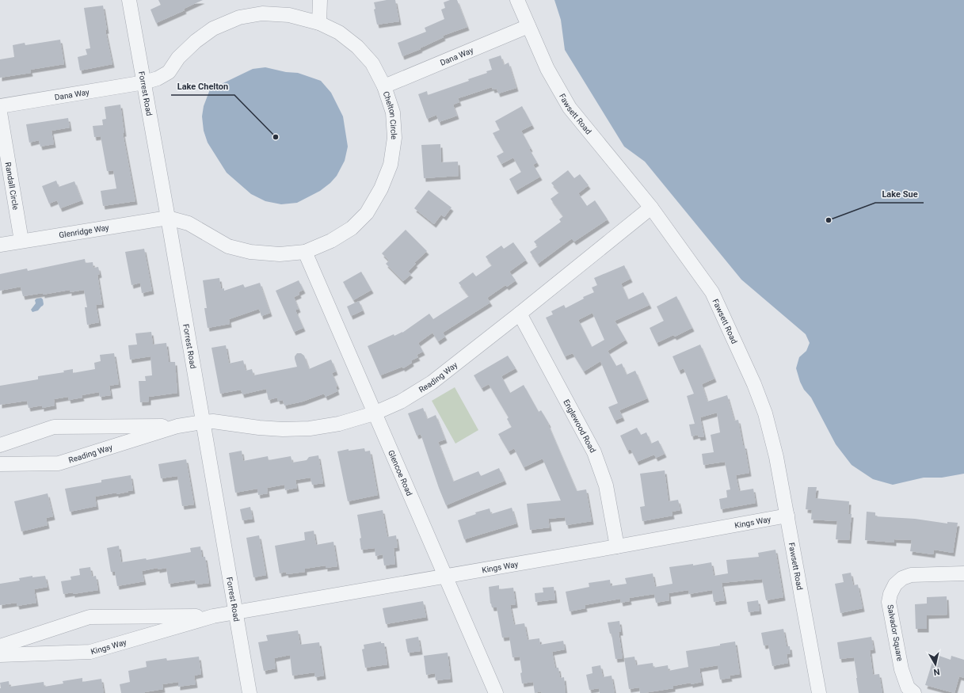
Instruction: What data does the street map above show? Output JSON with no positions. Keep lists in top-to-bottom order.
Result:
{
  "streets": {
    "street": [
      "Dana Way",
      "Forrest Road",
      "Fawsett Road",
      "Chelton Circle",
      "Randall Circle",
      "Glenridge Way",
      "Reading Way",
      "Englewood Road",
      "Glencoe Road",
      "Kings Way",
      "Salvador Square"
    ]
  },
  "crossings": [
    ["Dana Way", "Forrest Road"],
    ["Dana Way", "Fawsett Road"],
    ["Dana Way", "Chelton Circle"],
    ["Forrest Road", "Chelton Circle"],
    ["Forrest Road", "Glenridge Way"],
    ["Forrest Road", "Reading Way"],
    ["Forrest Road", "Kings Way"],
    ["Fawsett Road", "Reading Way"],
    ["Fawsett Road", "Kings Way"],
    ["Chelton Circle", "Glenridge Way"],
    ["Chelton Circle", "Glencoe Road"],
    ["Randall Circle", "Glenridge Way"],
    ["Reading Way", "Englewood Road"],
    ["Reading Way", "Glencoe Road"],
    ["Englewood Road", "Kings Way"],
    ["Glencoe Road", "Kings Way"]
  ],
  "places": ["Lake Chelton", "Lake Sue"],
  "north": "bottom"
}
